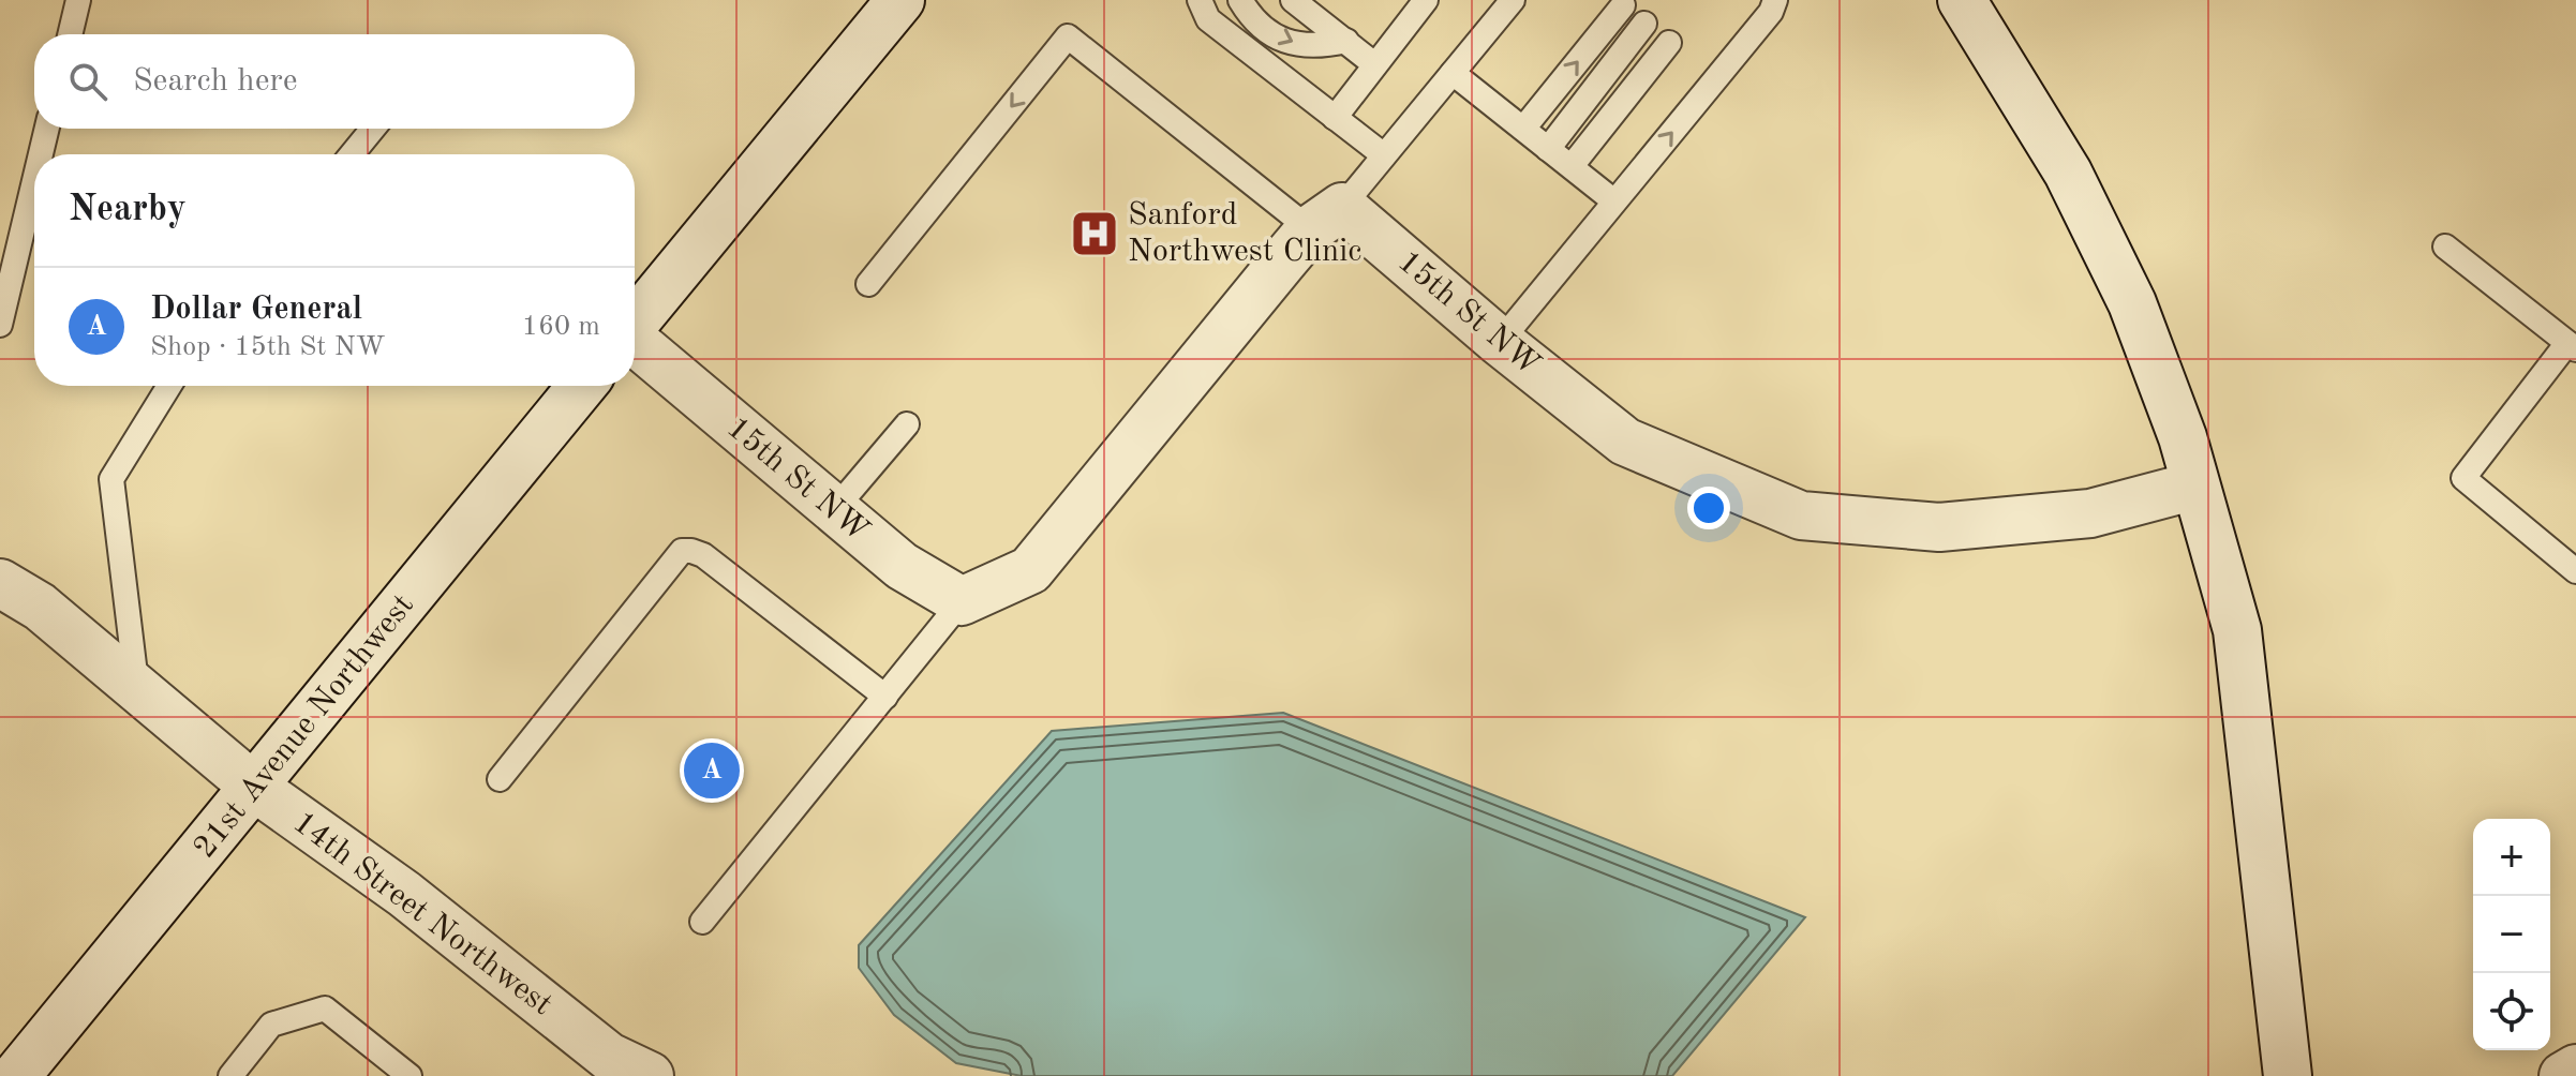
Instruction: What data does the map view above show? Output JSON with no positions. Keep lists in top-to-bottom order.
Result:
{
  "streets": {
    "street": ["15th St NW", "21st Avenue Northwest", "14th Street Northwest"]
  },
  "crossings": [
    ["21st Avenue Northwest", "14th Street Northwest"]
  ],
  "places": {
    "hospital": ["Sanford Northwest Clinic"]
  },
  "page": {
    "search": "Search here",
    "heading": "Nearby",
    "list": [
      {
        "mark": "A",
        "name": "Dollar General",
        "note": "Shop · 15th St NW",
        "value": "160 m"
      }
    ],
    "pins": "A",
    "map_buttons": ["+", "−"]
  }
}
